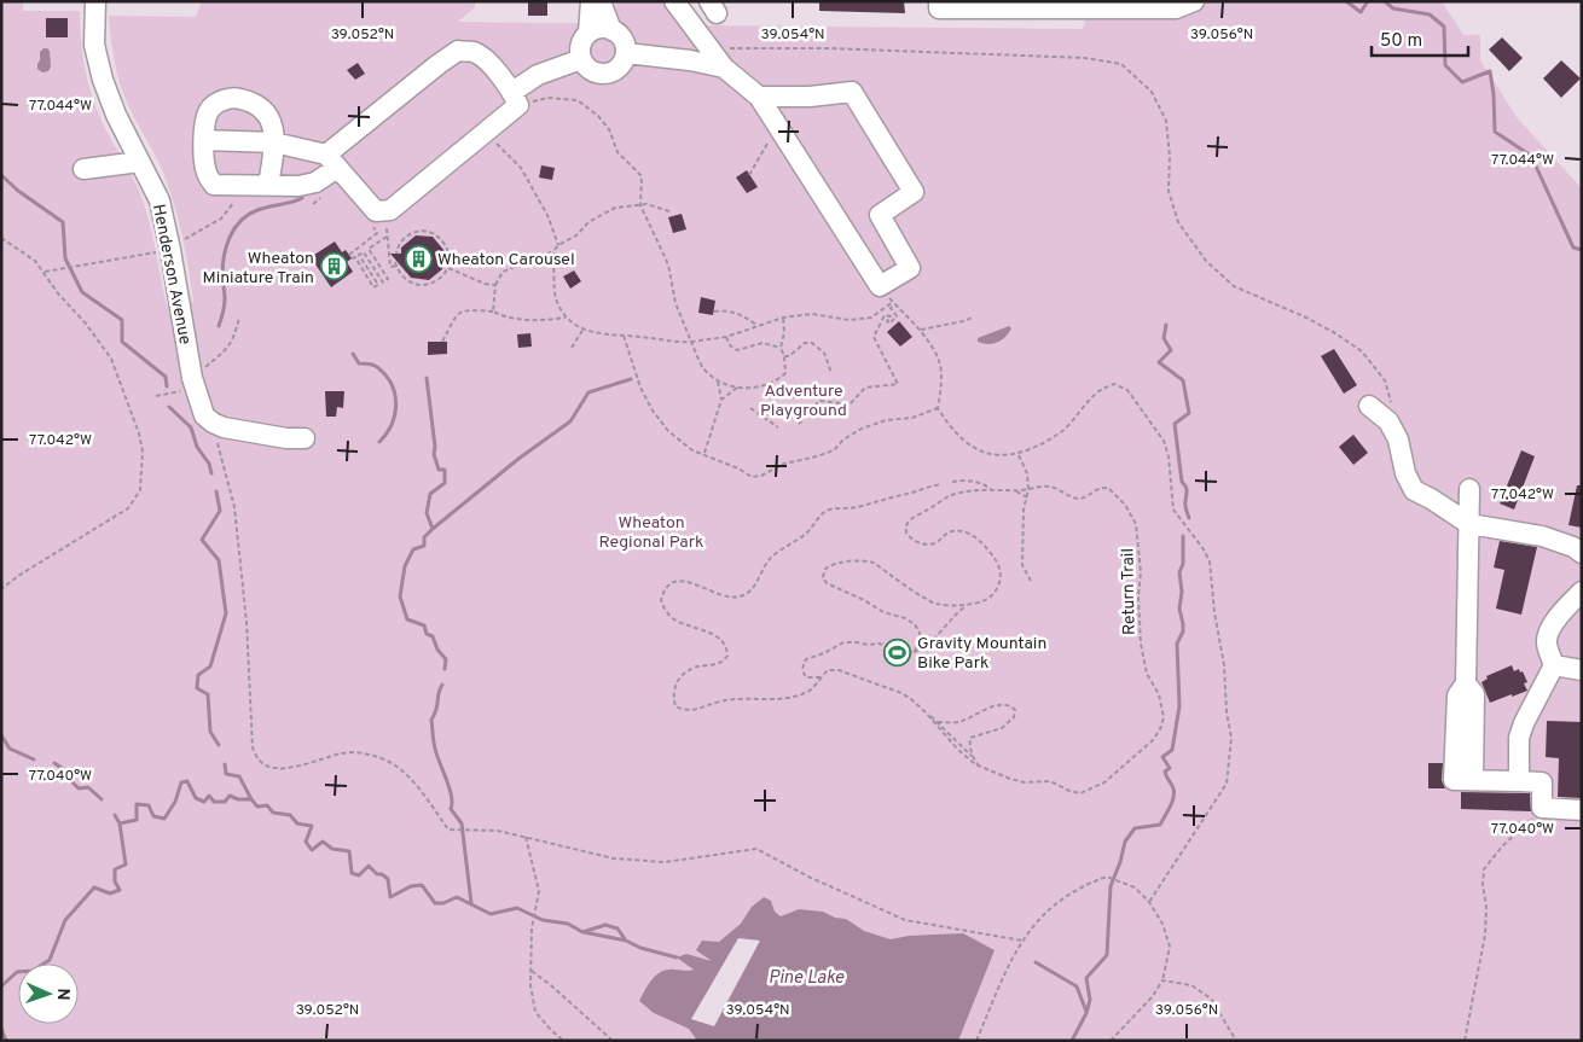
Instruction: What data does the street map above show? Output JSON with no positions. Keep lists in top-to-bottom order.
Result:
{
  "streets": {
    "street": ["Henderson Avenue"],
    "path": ["Return Trail"]
  },
  "water": ["Pine Lake"],
  "parks": ["Adventure Playground", "Wheaton Regional Park"],
  "places": {
    "building": ["Wheaton Carousel", "Wheaton Miniature Train"],
    "sports": ["Gravity Mountain Bike Park"]
  },
  "scale_bar": "50 m",
  "north": "right",
  "coordinates": [
    "39.052°N",
    "39.054°N",
    "39.056°N",
    "77.044°W",
    "77.042°W",
    "77.040°W"
  ]
}
